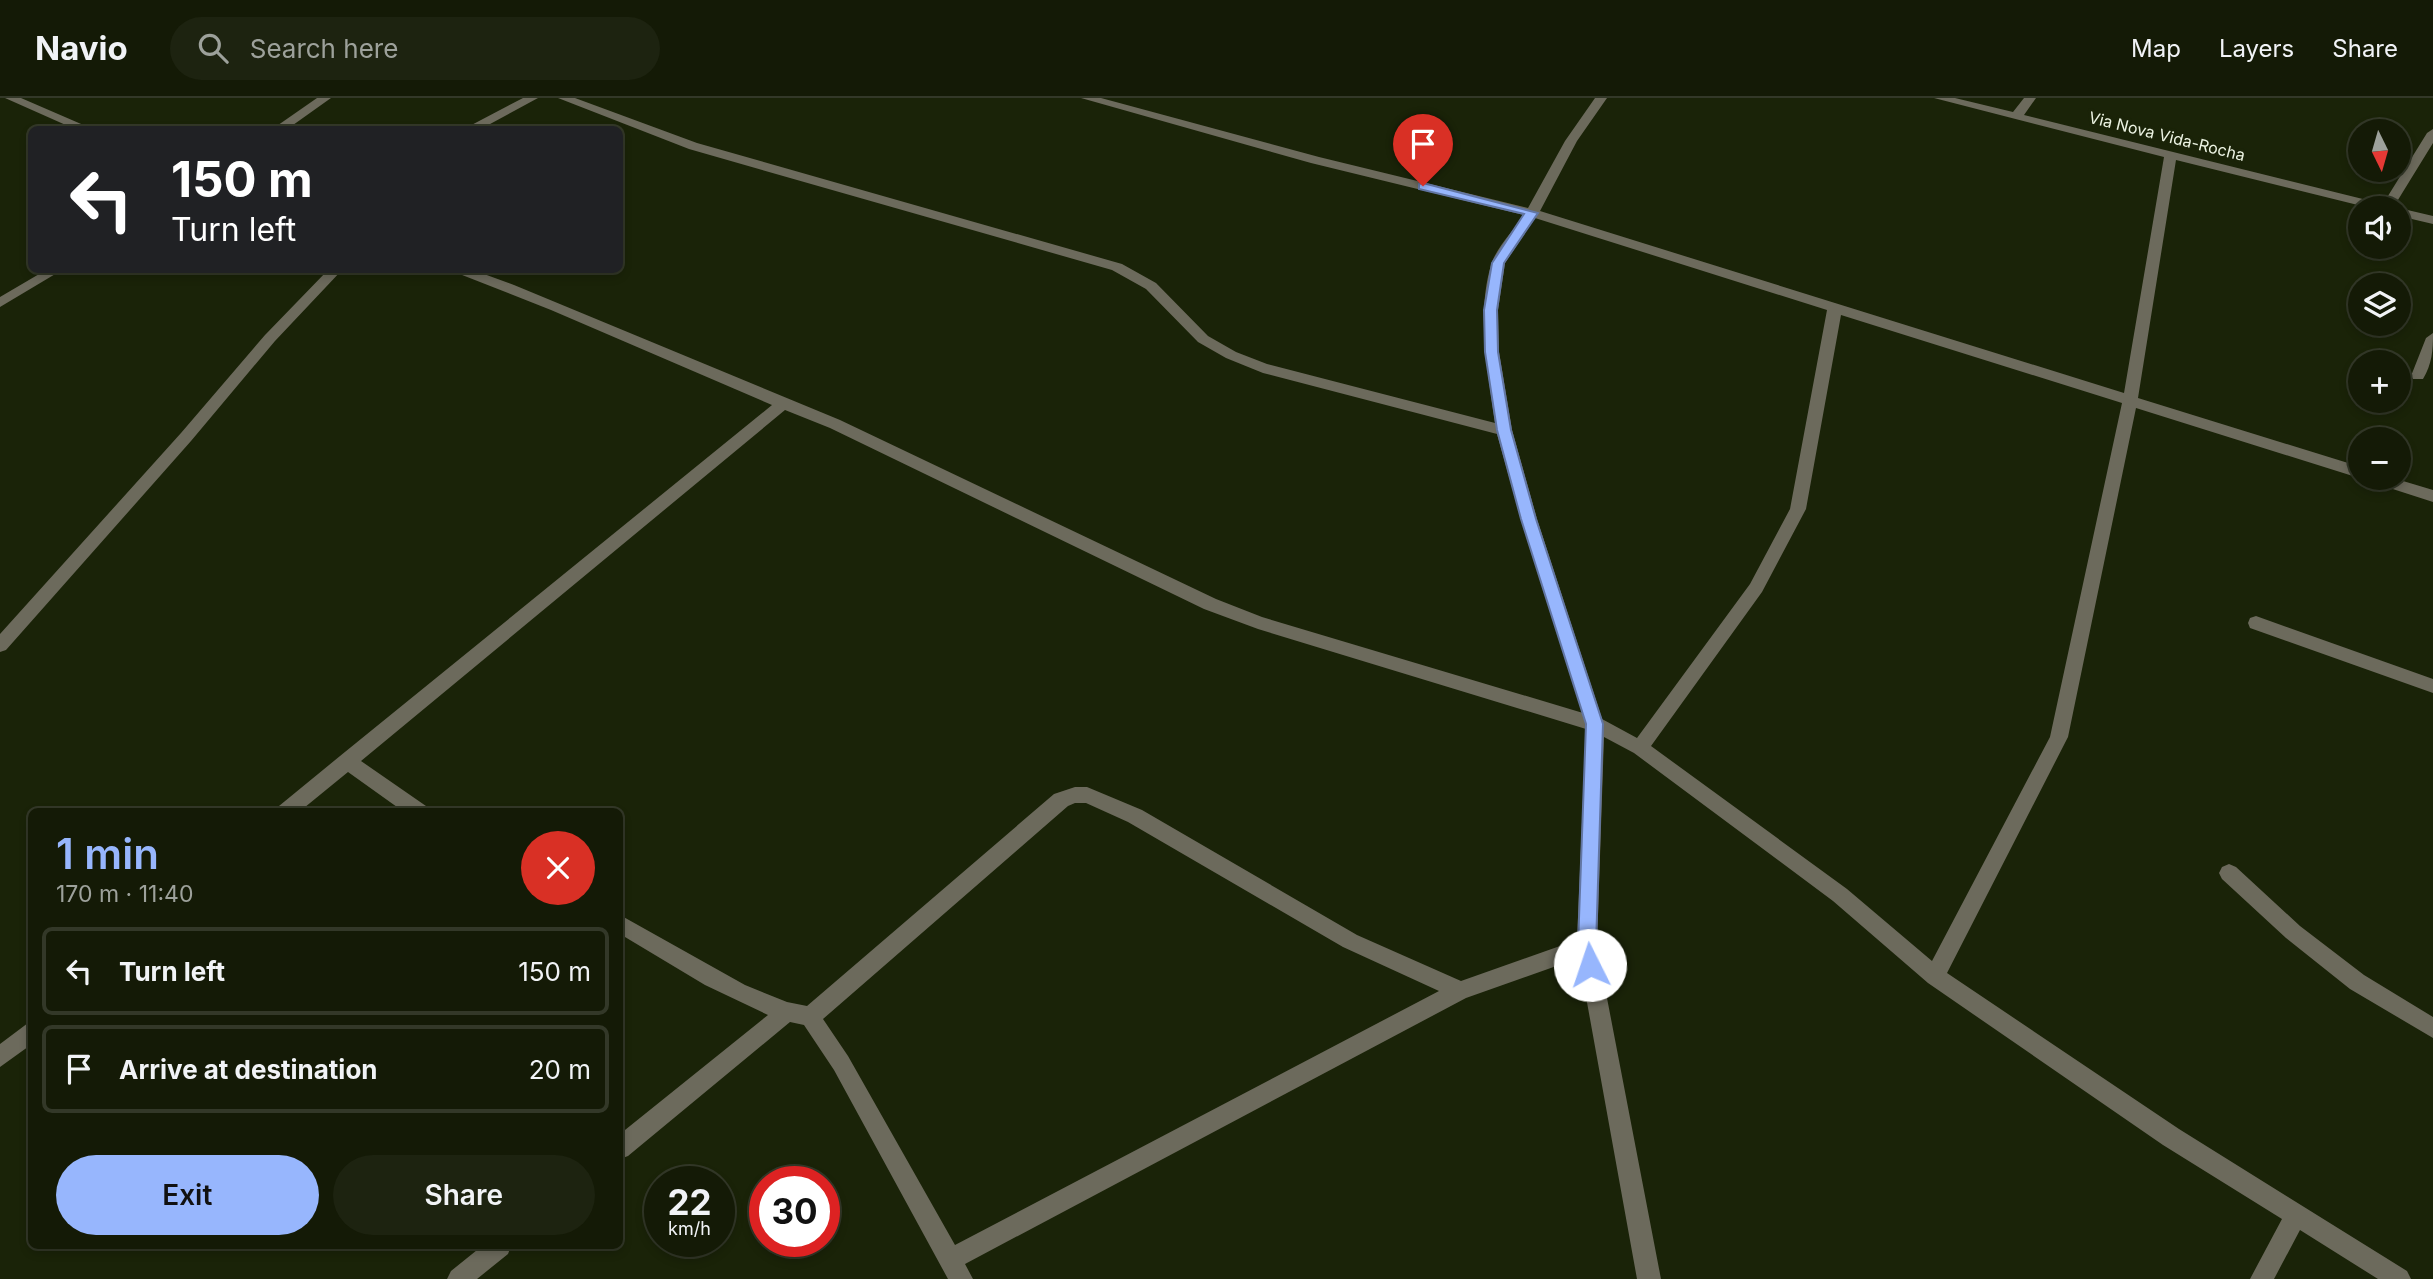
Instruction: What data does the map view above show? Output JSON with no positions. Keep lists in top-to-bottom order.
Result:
{
  "streets": {
    "street": ["Via Nova Vida-Rocha"]
  },
  "north": "bottom",
  "page": {
    "header": "Navio",
    "search": "Search here",
    "nav": ["Map", "Layers", "Share"],
    "map_buttons": ["+", "−"],
    "turn": ["150 m", "Turn left"],
    "heading": ["1 min", "170 m · 11:40"],
    "list": [
      {
        "name": "Turn left",
        "value": "150 m"
      },
      {
        "name": "Arrive at destination",
        "value": "20 m"
      }
    ],
    "buttons": ["Exit", "Share"],
    "speed": "22 km/h",
    "limit": "30"
  }
}
